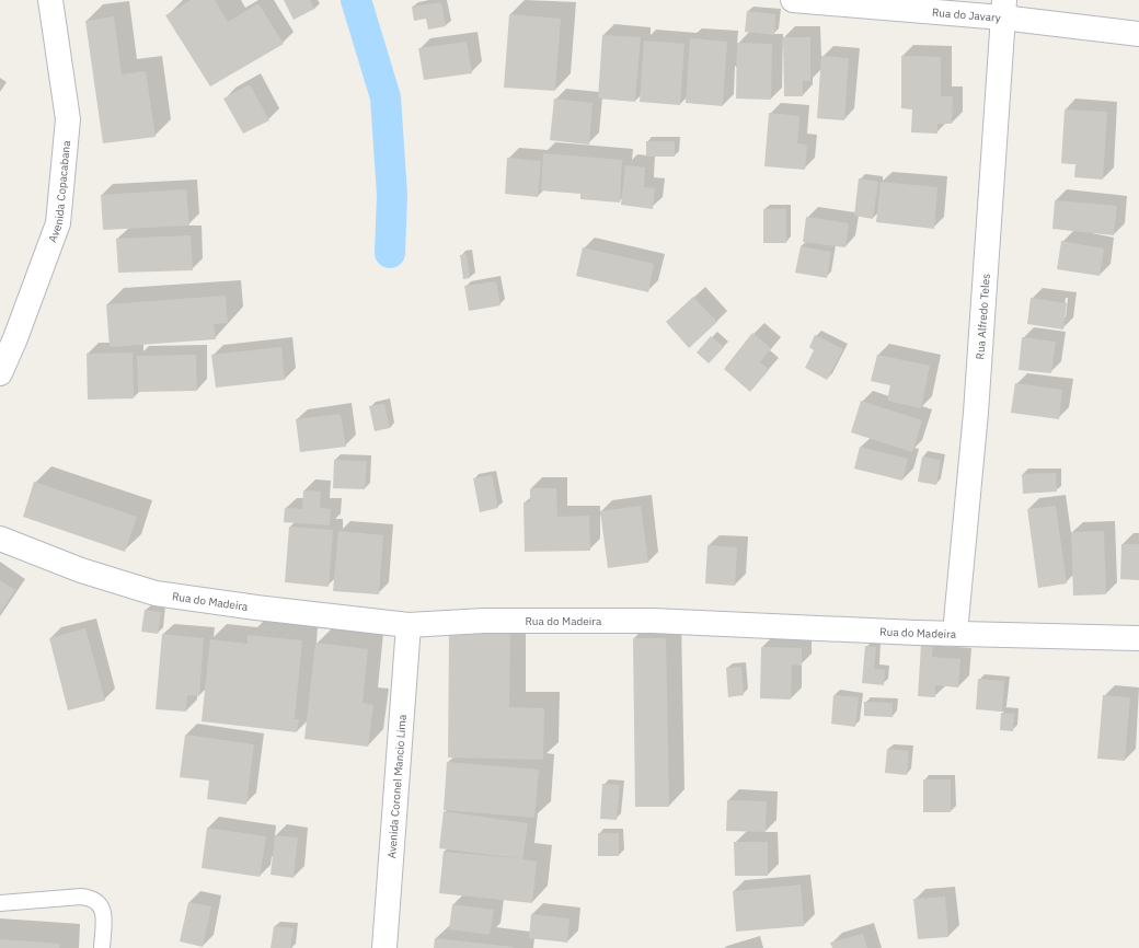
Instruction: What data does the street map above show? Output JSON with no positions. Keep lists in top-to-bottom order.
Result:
{
  "streets": {
    "street": [
      "Rua do Javary",
      "Avenida Copacabana",
      "Rua Alfredo Teles",
      "Rua do Madeira",
      "Avenida Coronel Mancio Lima"
    ]
  },
  "crossings": [
    ["Rua do Javary", "Rua Alfredo Teles"],
    ["Rua Alfredo Teles", "Rua do Madeira"],
    ["Rua do Madeira", "Avenida Coronel Mancio Lima"]
  ]
}
